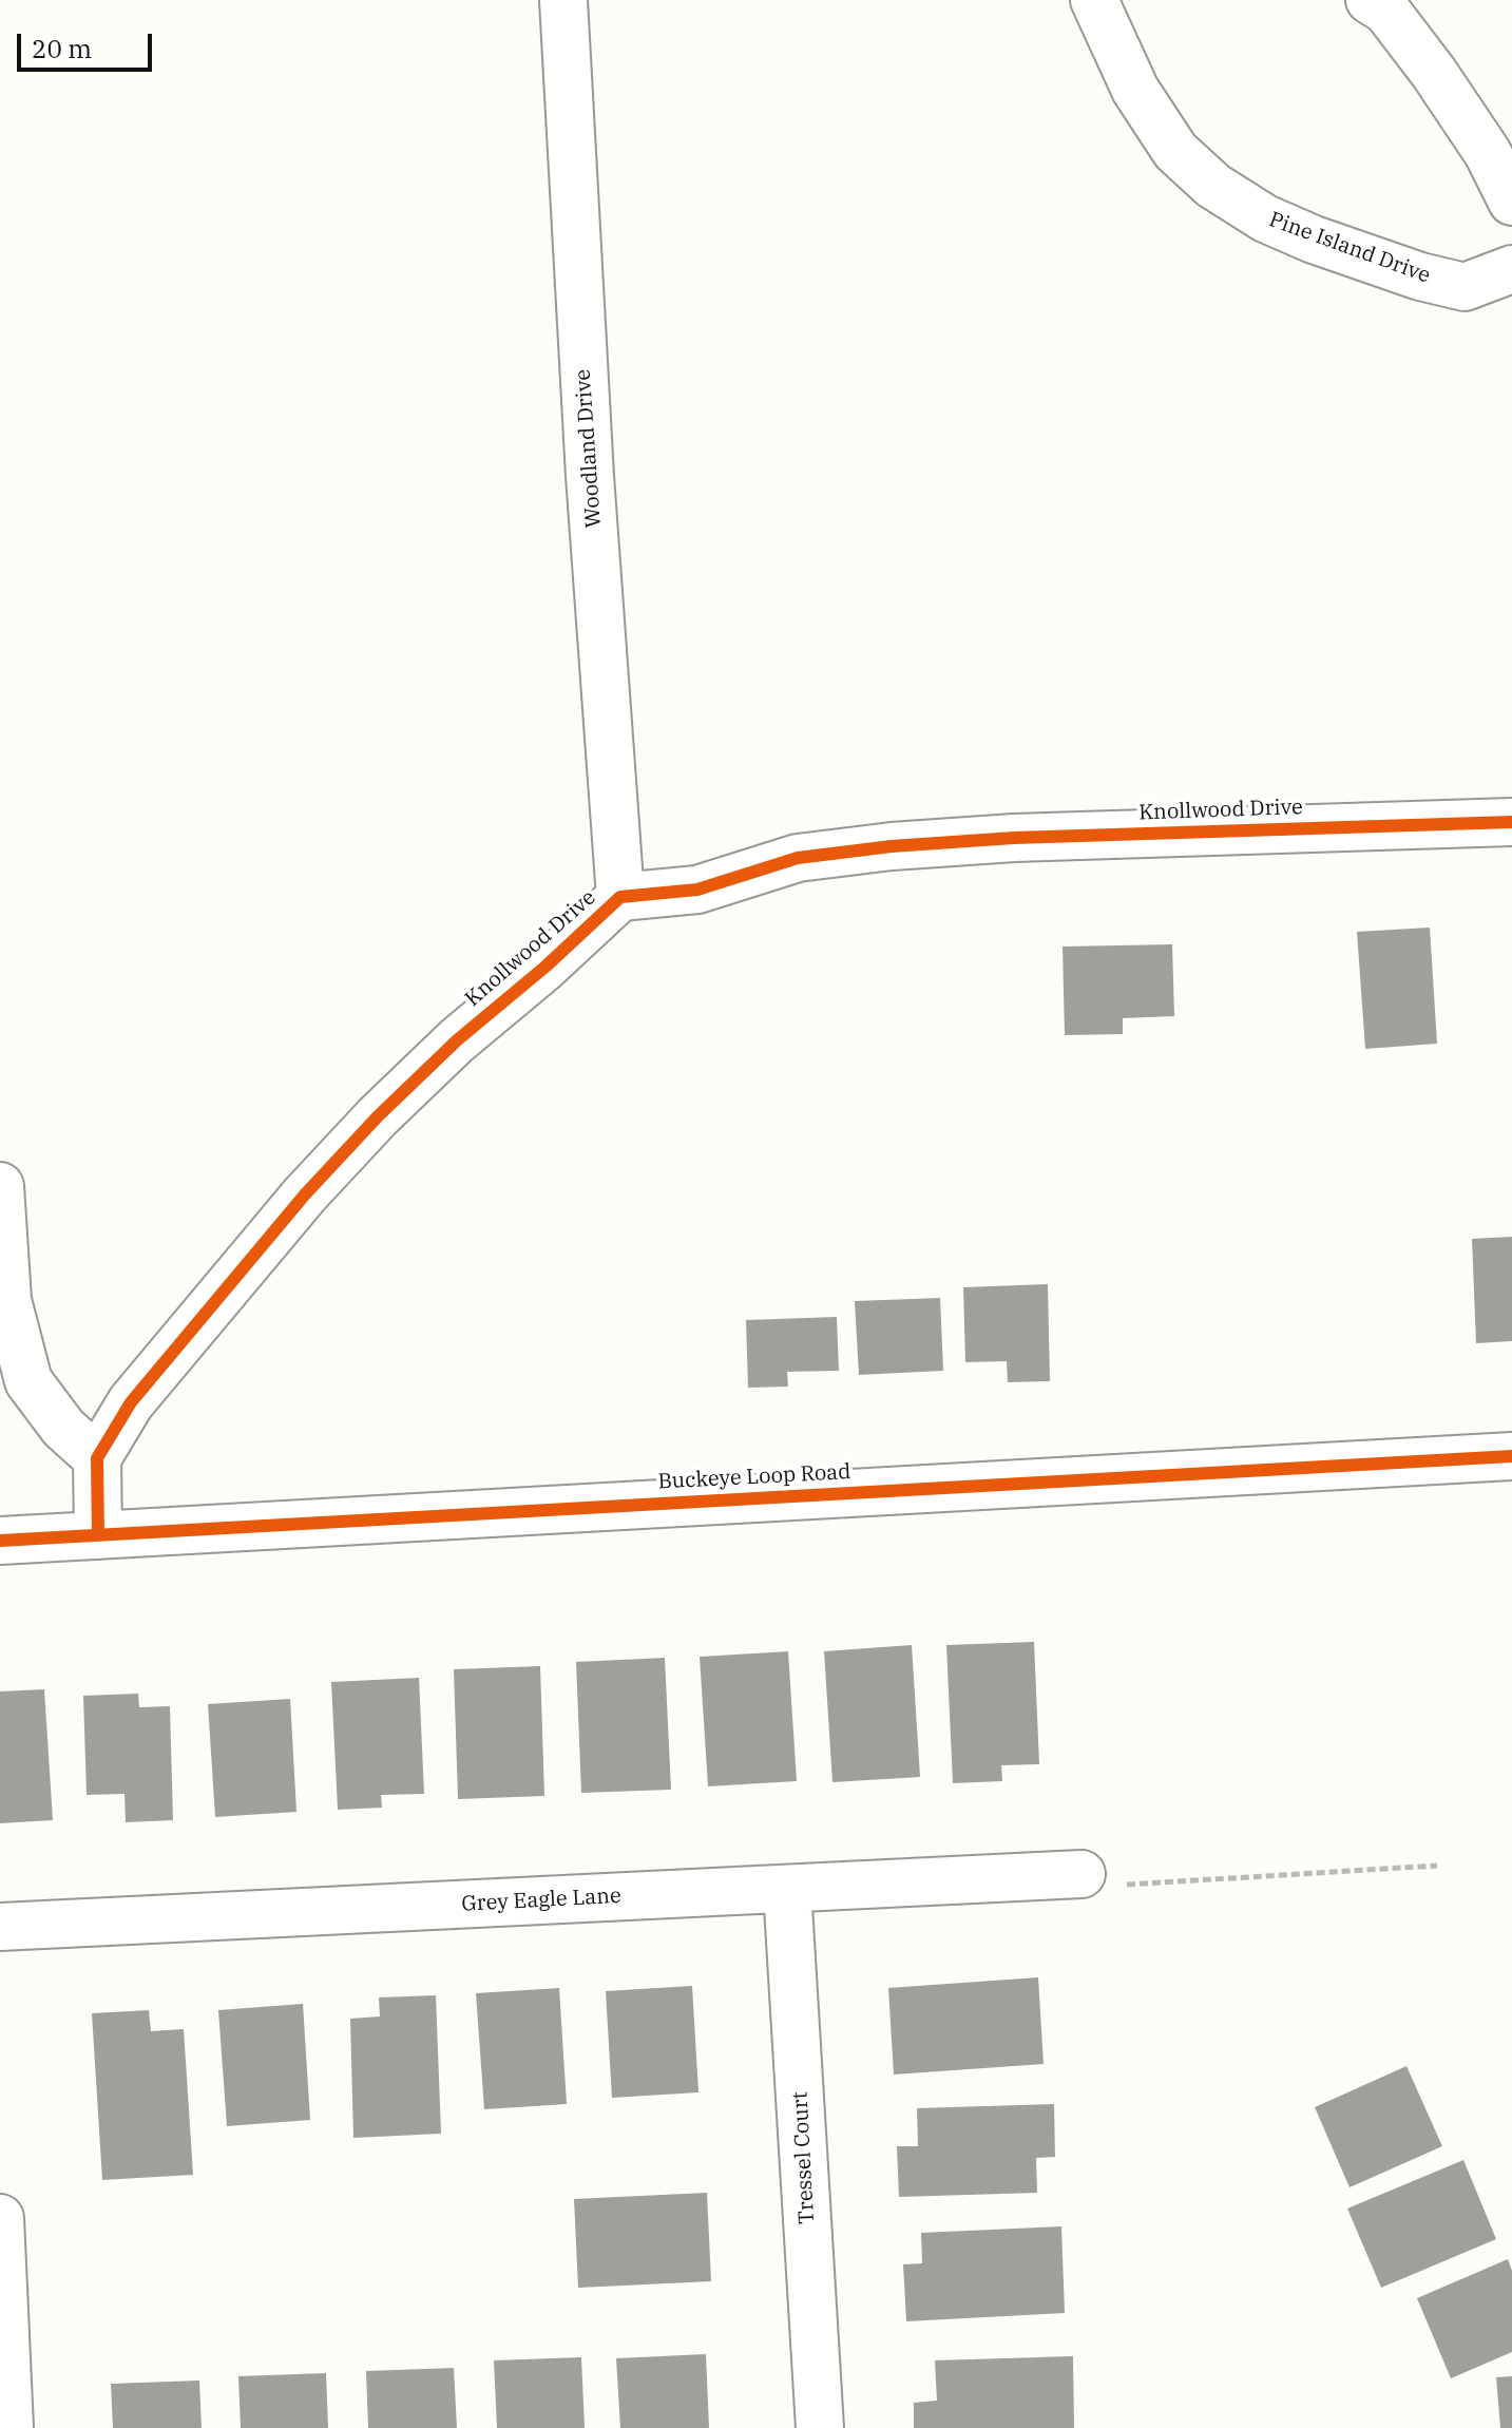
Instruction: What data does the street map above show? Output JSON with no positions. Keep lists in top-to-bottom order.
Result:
{
  "streets": {
    "street": [
      "Pine Island Drive",
      "Woodland Drive",
      "Knollwood Drive",
      "Buckeye Loop Road",
      "Grey Eagle Lane",
      "Tressel Court"
    ]
  },
  "crossings": [
    ["Woodland Drive", "Knollwood Drive"],
    ["Grey Eagle Lane", "Tressel Court"]
  ],
  "scale_bar": "20 m"
}
